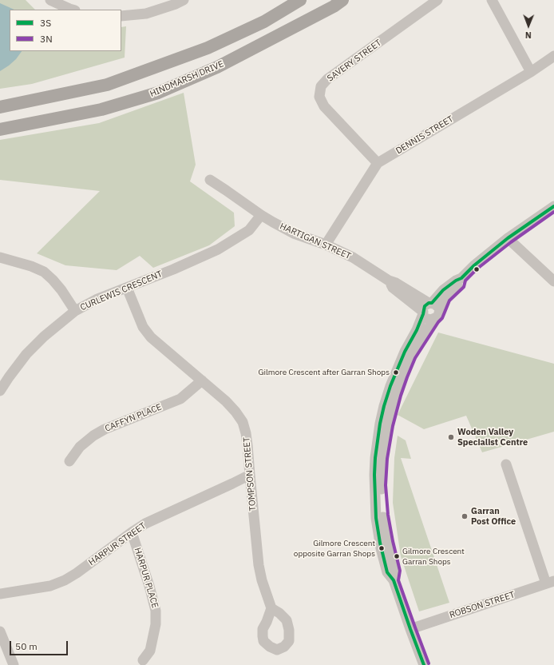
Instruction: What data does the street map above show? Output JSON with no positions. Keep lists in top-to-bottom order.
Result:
{
  "streets": {
    "main road": ["HINDMARSH DRIVE"],
    "street": [
      "SAVERY STREET",
      "DENNIS STREET",
      "HARTIGAN STREET",
      "CURLEWIS CRESCENT",
      "CAFFYN PLACE",
      "TOMPSON STREET",
      "HARPUR STREET",
      "HARPUR PLACE",
      "ROBSON STREET"
    ]
  },
  "crossings": [
    ["SAVERY STREET", "DENNIS STREET"],
    ["DENNIS STREET", "HARTIGAN STREET"],
    ["HARTIGAN STREET", "CURLEWIS CRESCENT"],
    ["CURLEWIS CRESCENT", "TOMPSON STREET"],
    ["CAFFYN PLACE", "TOMPSON STREET"],
    ["TOMPSON STREET", "HARPUR STREET"],
    ["HARPUR STREET", "HARPUR PLACE"]
  ],
  "places": [
    "Gilmore Crescent after Garran Shops",
    "Woden Valley Specialist Centre",
    "Garran Post Office",
    "Gilmore Crescent opposite Garran Shops",
    "Gilmore Crescent Garran Shops"
  ],
  "lines": ["transit line 3S", "transit line 3N"],
  "legend": ["3S", "3N"],
  "scale_bar": "50 m",
  "north": "bottom"
}
